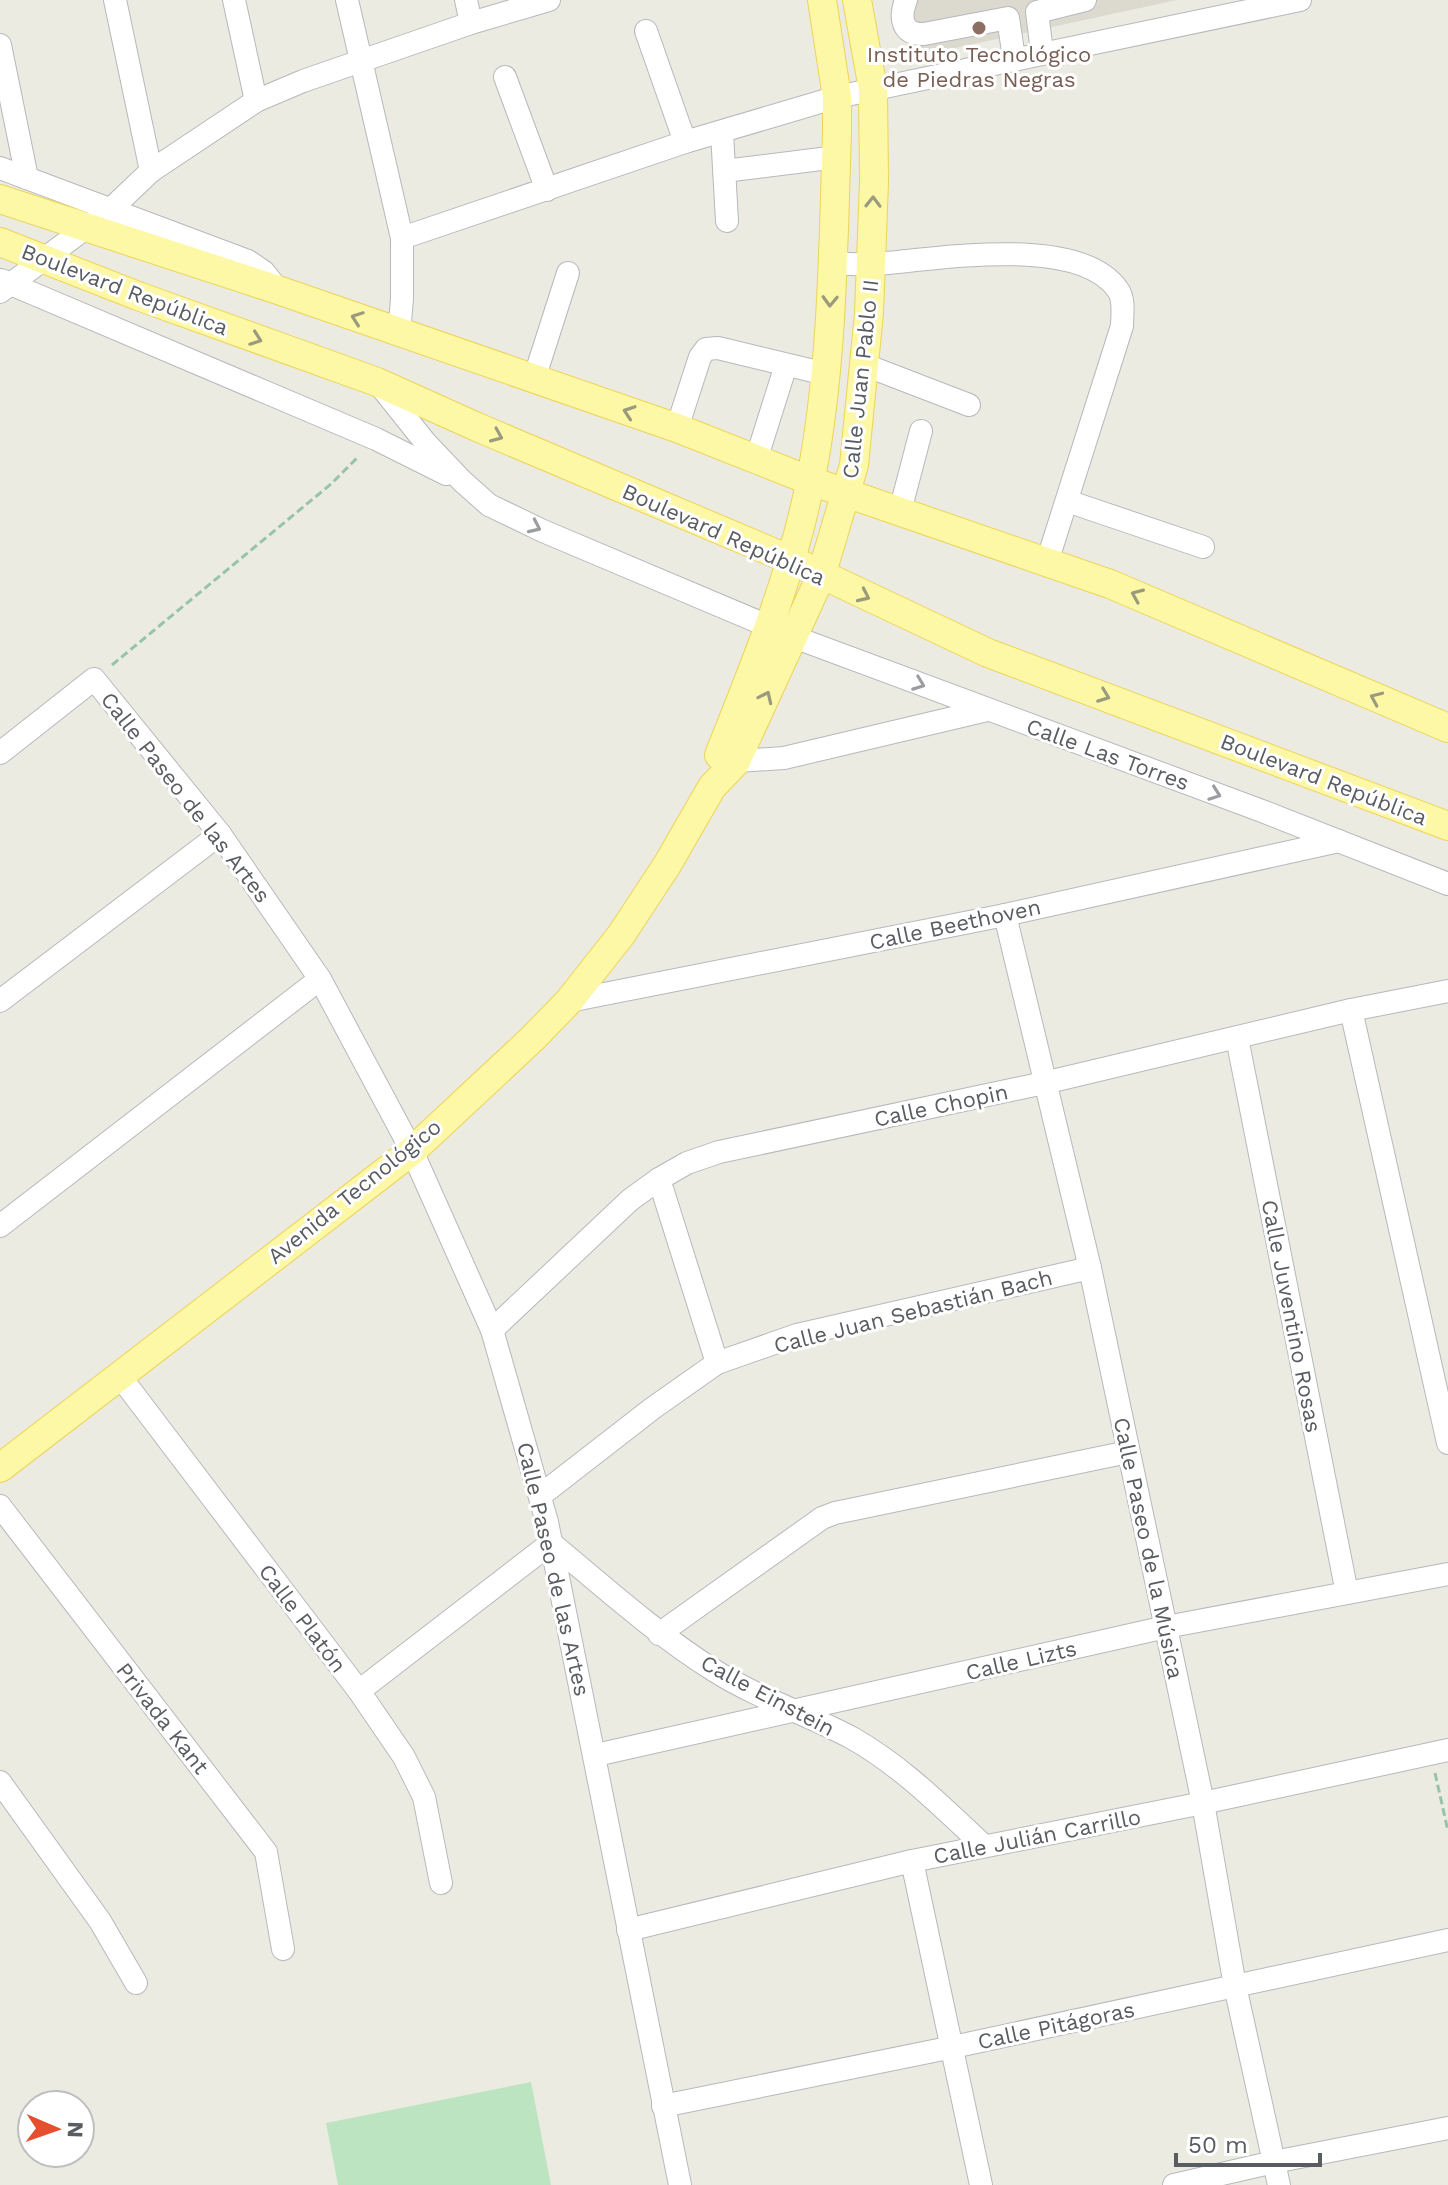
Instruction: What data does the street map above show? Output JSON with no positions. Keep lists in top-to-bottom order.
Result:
{
  "streets": {
    "main road": ["Boulevard República", "Calle Juan Pablo II", "Avenida Tecnológico"],
    "street": [
      "Calle Las Torres",
      "Calle Paseo de las Artes",
      "Calle Beethoven",
      "Calle Chopin",
      "Calle Juan Sebastián Bach",
      "Calle Juventino Rosas",
      "Calle Paseo de la Música",
      "Calle Platón",
      "Calle Lizts",
      "Calle Einstein",
      "Privada Kant",
      "Calle Julián Carrillo",
      "Calle Pitágoras"
    ]
  },
  "crossings": [
    ["Boulevard República", "Calle Juan Pablo II"],
    ["Calle Juan Pablo II", "Calle Las Torres"],
    ["Calle Juan Pablo II", "Avenida Tecnológico"],
    ["Calle Las Torres", "Calle Beethoven"],
    ["Calle Paseo de las Artes", "Calle Chopin"],
    ["Calle Paseo de las Artes", "Avenida Tecnológico"],
    ["Calle Paseo de las Artes", "Calle Juan Sebastián Bach"],
    ["Calle Paseo de las Artes", "Calle Lizts"],
    ["Calle Paseo de las Artes", "Calle Einstein"],
    ["Calle Paseo de las Artes", "Calle Julián Carrillo"],
    ["Calle Paseo de las Artes", "Calle Pitágoras"],
    ["Calle Beethoven", "Avenida Tecnológico"],
    ["Calle Beethoven", "Calle Paseo de la Música"],
    ["Calle Chopin", "Calle Juventino Rosas"],
    ["Calle Chopin", "Calle Paseo de la Música"],
    ["Avenida Tecnológico", "Calle Platón"],
    ["Calle Juan Sebastián Bach", "Calle Paseo de la Música"],
    ["Calle Juventino Rosas", "Calle Lizts"],
    ["Calle Paseo de la Música", "Calle Lizts"],
    ["Calle Paseo de la Música", "Calle Julián Carrillo"],
    ["Calle Paseo de la Música", "Calle Pitágoras"],
    ["Calle Lizts", "Calle Einstein"],
    ["Calle Einstein", "Calle Julián Carrillo"]
  ],
  "one_way": ["Calle Las Torres"],
  "places": ["Instituto Tecnológico de Piedras Negras"],
  "scale_bar": "50 m",
  "north": "right"
}
